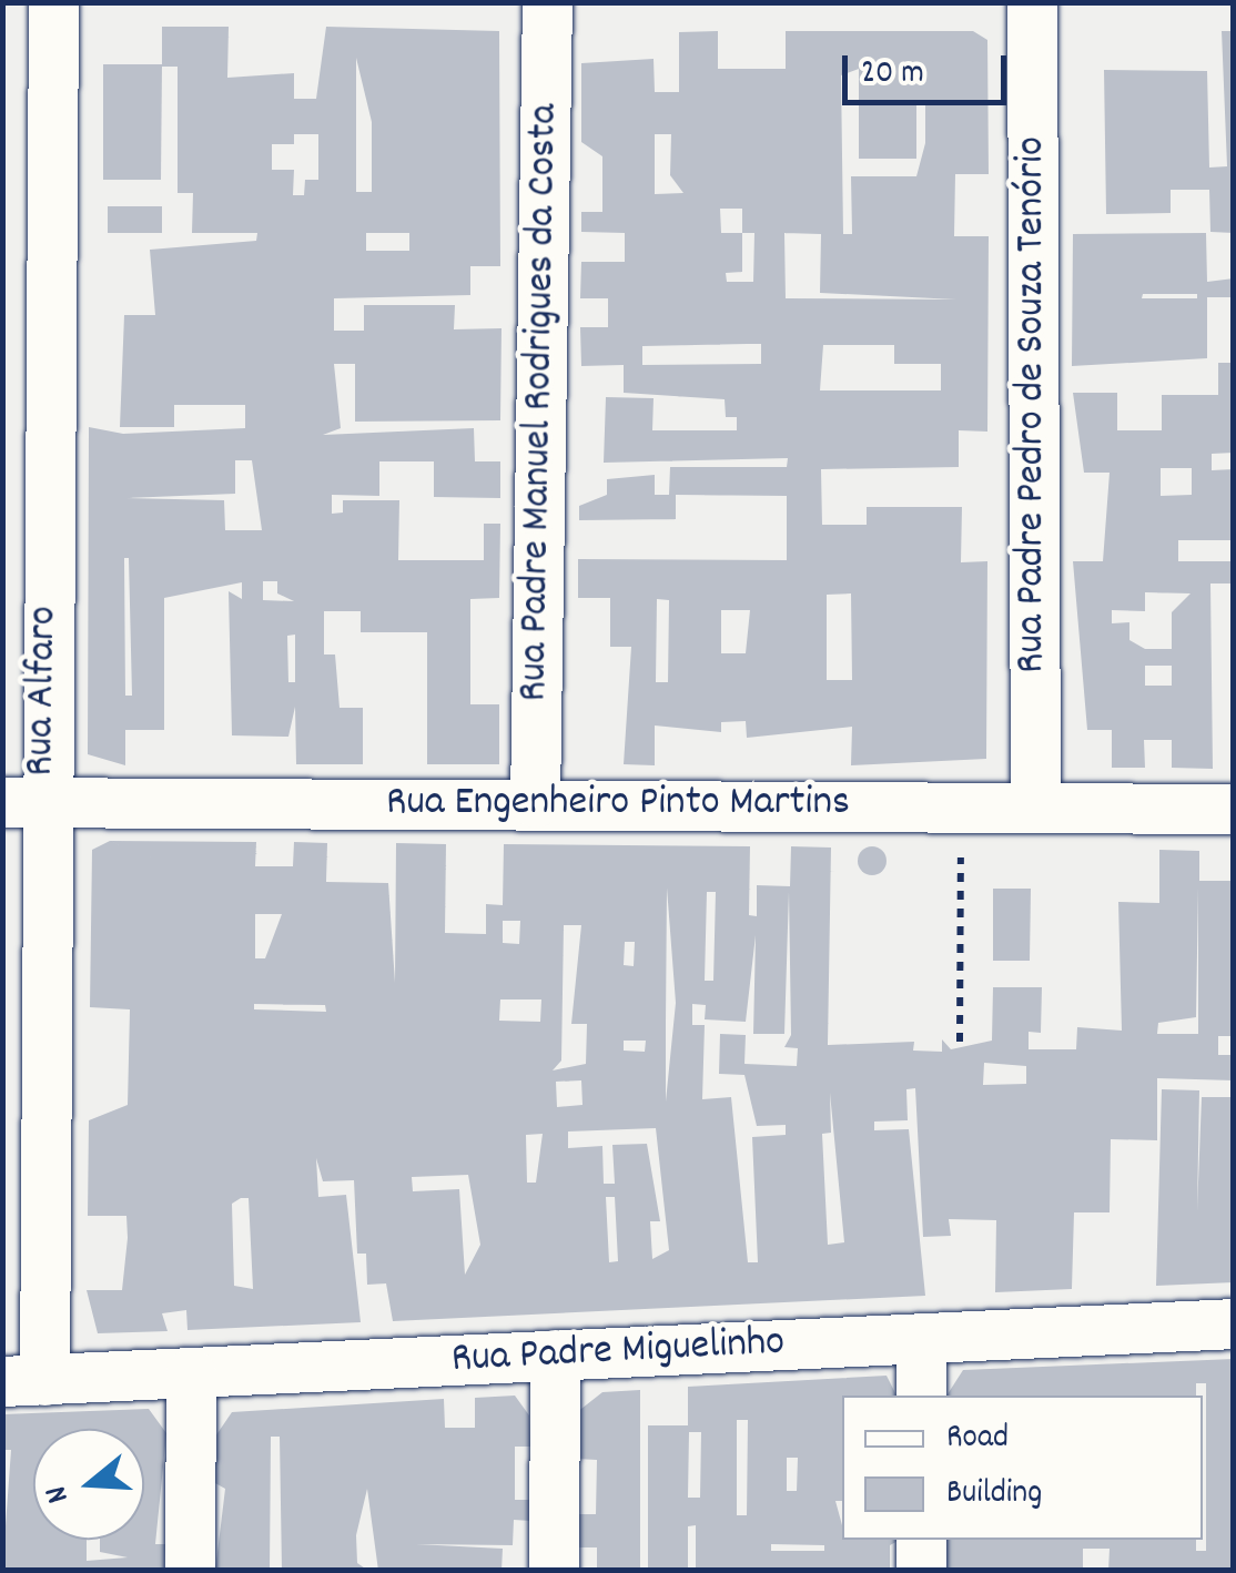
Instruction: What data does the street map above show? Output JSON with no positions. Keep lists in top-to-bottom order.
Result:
{
  "streets": {
    "street": [
      "Rua Padre Manuel Rodrigues da Costa",
      "Rua Padre Pedro de Souza Tenório",
      "Rua Alfaro",
      "Rua Engenheiro Pinto Martins",
      "Rua Padre Miguelinho"
    ]
  },
  "crossings": [
    ["Rua Padre Manuel Rodrigues da Costa", "Rua Engenheiro Pinto Martins"],
    ["Rua Padre Pedro de Souza Tenório", "Rua Engenheiro Pinto Martins"],
    ["Rua Alfaro", "Rua Engenheiro Pinto Martins"],
    ["Rua Alfaro", "Rua Padre Miguelinho"]
  ],
  "legend": ["Road", "Building"],
  "scale_bar": "20 m",
  "north": "left"
}
